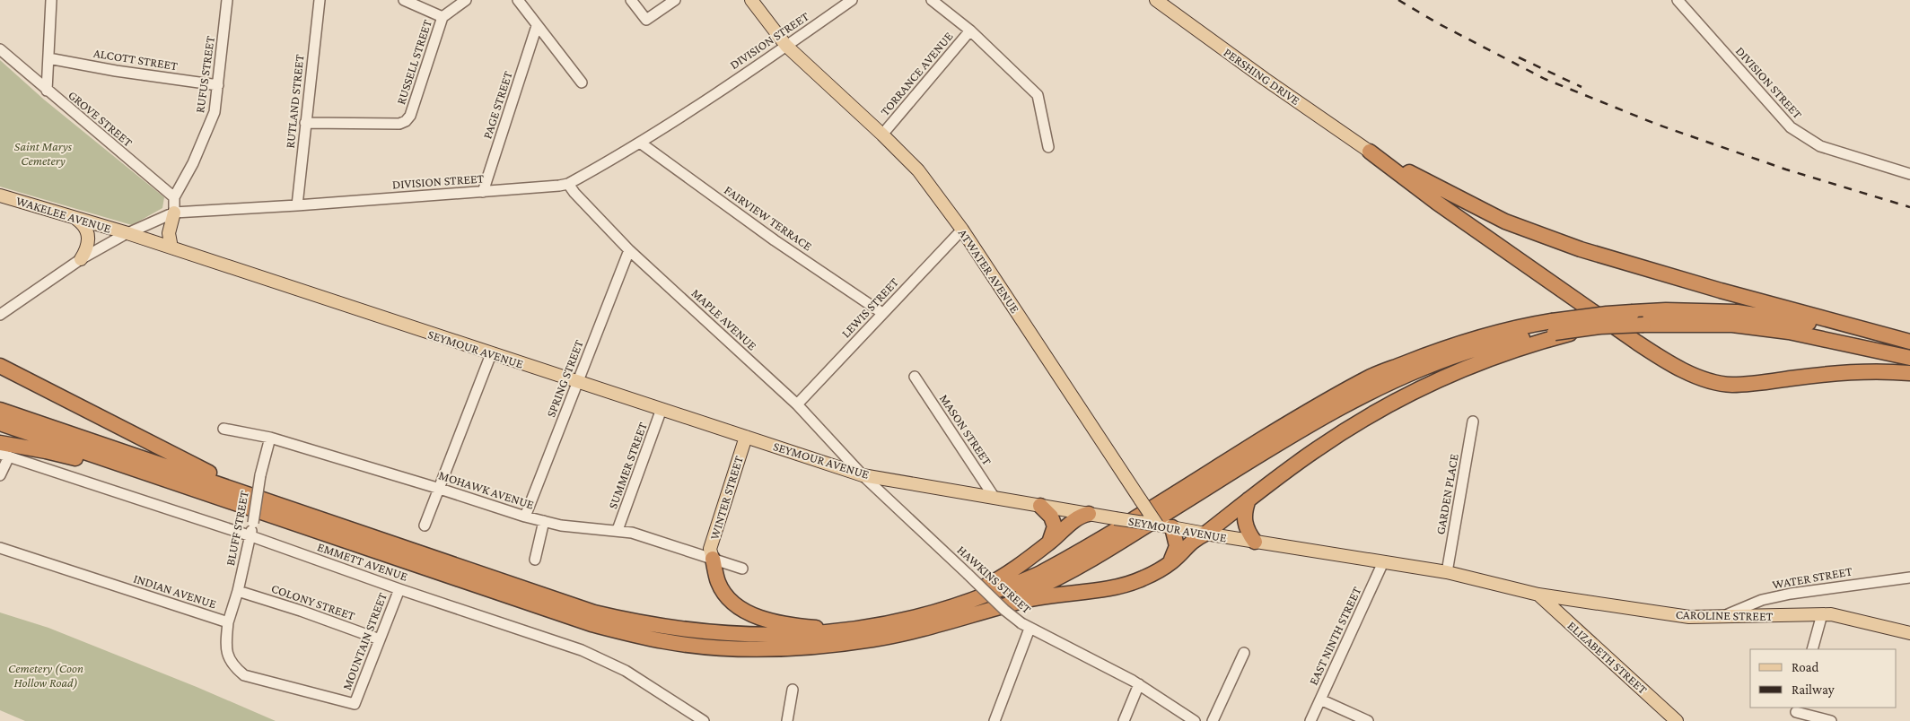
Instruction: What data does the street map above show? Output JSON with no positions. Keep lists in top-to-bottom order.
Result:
{
  "streets": {
    "main road": [
      "PERSHING DRIVE",
      "WAKELEE AVENUE",
      "ATWATER AVENUE",
      "SEYMOUR AVENUE",
      "WINTER STREET",
      "CAROLINE STREET",
      "ELIZABETH STREET"
    ],
    "street": [
      "DIVISION STREET",
      "ALCOTT STREET",
      "RUSSELL STREET",
      "TORRANCE AVENUE",
      "RUFUS STREET",
      "RUTLAND STREET",
      "PAGE STREET",
      "GROVE STREET",
      "FAIRVIEW TERRACE",
      "LEWIS STREET",
      "MAPLE AVENUE",
      "SPRING STREET",
      "MASON STREET",
      "SUMMER STREET",
      "MOHAWK AVENUE",
      "GARDEN PLACE",
      "BLUFF STREET",
      "EMMETT AVENUE",
      "WATER STREET",
      "HAWKINS STREET",
      "INDIAN AVENUE",
      "COLONY STREET",
      "EAST NINTH STREET",
      "MOUNTAIN STREET"
    ]
  },
  "crossings": [
    ["DIVISION STREET", "RUTLAND STREET"],
    ["DIVISION STREET", "PAGE STREET"],
    ["DIVISION STREET", "WAKELEE AVENUE"],
    ["DIVISION STREET", "FAIRVIEW TERRACE"],
    ["DIVISION STREET", "ATWATER AVENUE"],
    ["DIVISION STREET", "MAPLE AVENUE"],
    ["DIVISION STREET", "SEYMOUR AVENUE"],
    ["ALCOTT STREET", "RUFUS STREET"],
    ["RUSSELL STREET", "RUTLAND STREET"],
    ["TORRANCE AVENUE", "ATWATER AVENUE"],
    ["RUFUS STREET", "GROVE STREET"],
    ["WAKELEE AVENUE", "SEYMOUR AVENUE"],
    ["FAIRVIEW TERRACE", "LEWIS STREET"],
    ["ATWATER AVENUE", "LEWIS STREET"],
    ["ATWATER AVENUE", "SEYMOUR AVENUE"],
    ["LEWIS STREET", "MAPLE AVENUE"],
    ["MAPLE AVENUE", "SEYMOUR AVENUE"],
    ["MAPLE AVENUE", "SPRING STREET"],
    ["MAPLE AVENUE", "HAWKINS STREET"],
    ["SEYMOUR AVENUE", "SPRING STREET"],
    ["SEYMOUR AVENUE", "MASON STREET"],
    ["SEYMOUR AVENUE", "SUMMER STREET"],
    ["SEYMOUR AVENUE", "GARDEN PLACE"],
    ["SEYMOUR AVENUE", "WINTER STREET"],
    ["SEYMOUR AVENUE", "HAWKINS STREET"],
    ["SEYMOUR AVENUE", "CAROLINE STREET"],
    ["SEYMOUR AVENUE", "EAST NINTH STREET"],
    ["SEYMOUR AVENUE", "ELIZABETH STREET"],
    ["SPRING STREET", "MOHAWK AVENUE"],
    ["SUMMER STREET", "MOHAWK AVENUE"],
    ["MOHAWK AVENUE", "WINTER STREET"],
    ["MOHAWK AVENUE", "BLUFF STREET"],
    ["BLUFF STREET", "EMMETT AVENUE"],
    ["BLUFF STREET", "INDIAN AVENUE"],
    ["BLUFF STREET", "COLONY STREET"],
    ["EMMETT AVENUE", "MOUNTAIN STREET"],
    ["WATER STREET", "CAROLINE STREET"],
    ["INDIAN AVENUE", "MOUNTAIN STREET"],
    ["COLONY STREET", "MOUNTAIN STREET"],
    ["CAROLINE STREET", "ELIZABETH STREET"]
  ],
  "parks": ["Saint Marys Cemetery", "Cemetery (Coon Hollow Road)"],
  "legend": ["Road", "Railway"]
}
